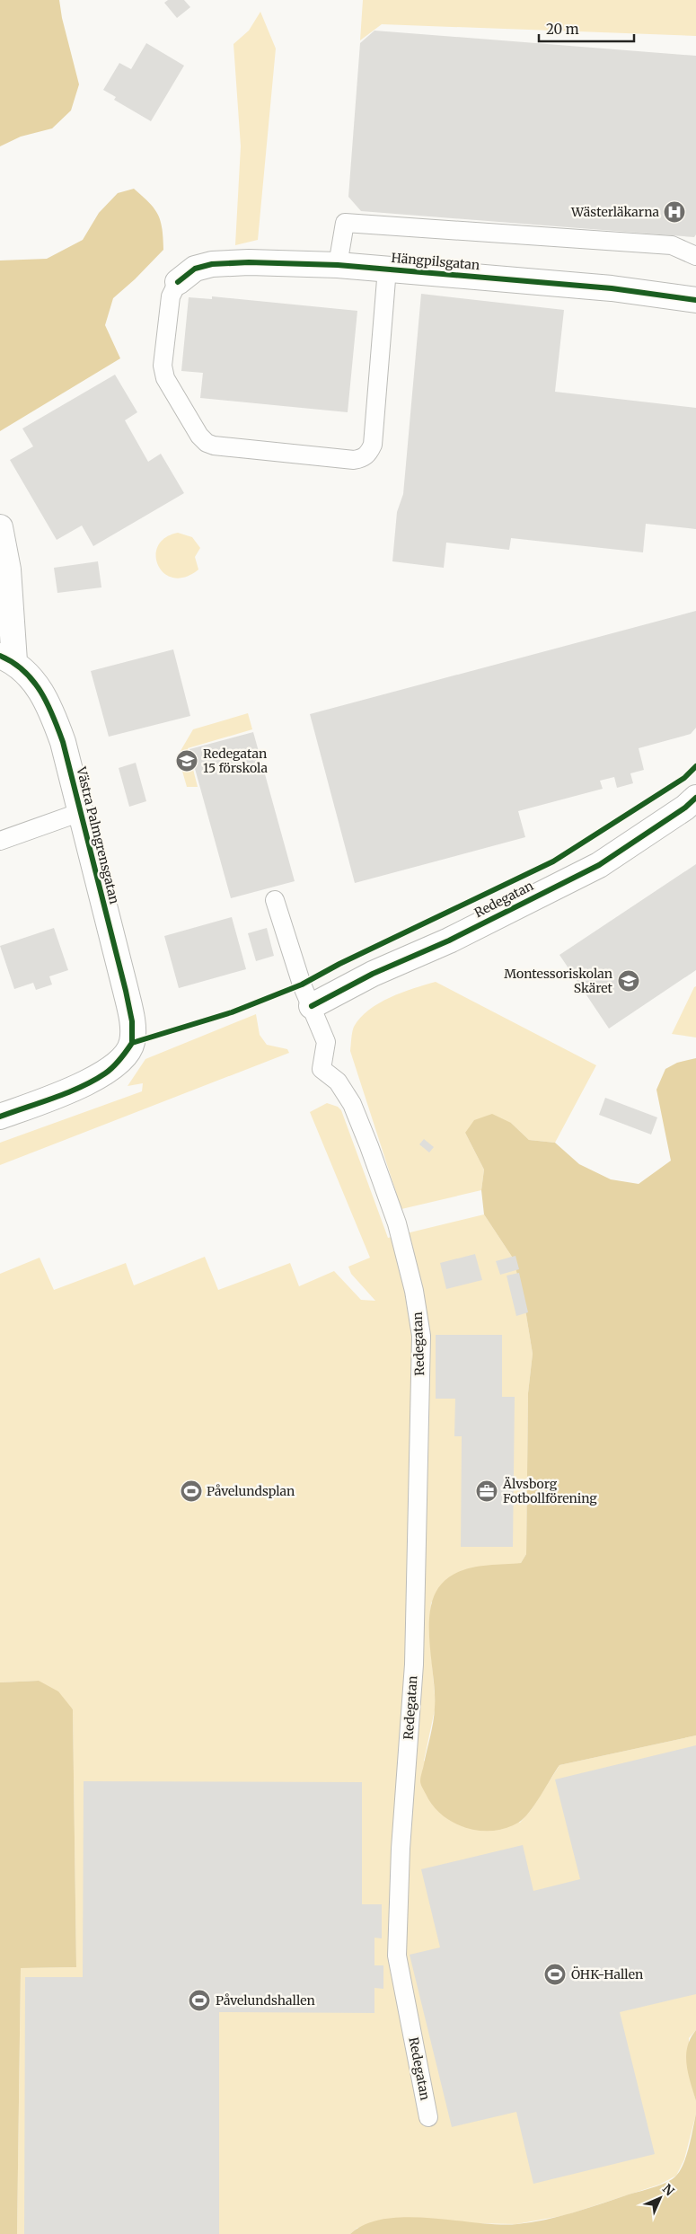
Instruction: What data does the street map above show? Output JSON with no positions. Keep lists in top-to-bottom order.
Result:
{
  "streets": {
    "street": ["Hängpilsgatan", "Västra Palmgrensgatan", "Redegatan"]
  },
  "places": {
    "hospital": ["Wästerläkarna"],
    "school or university": ["Redegatan 15 förskola", "Montessoriskolan Skäret"],
    "sports": ["Påvelundsplan", "ÖHK-Hallen", "Påvelundshallen"],
    "office": ["Älvsborg Fotbollförening"]
  },
  "scale_bar": "20 m",
  "north": "top right"
}
